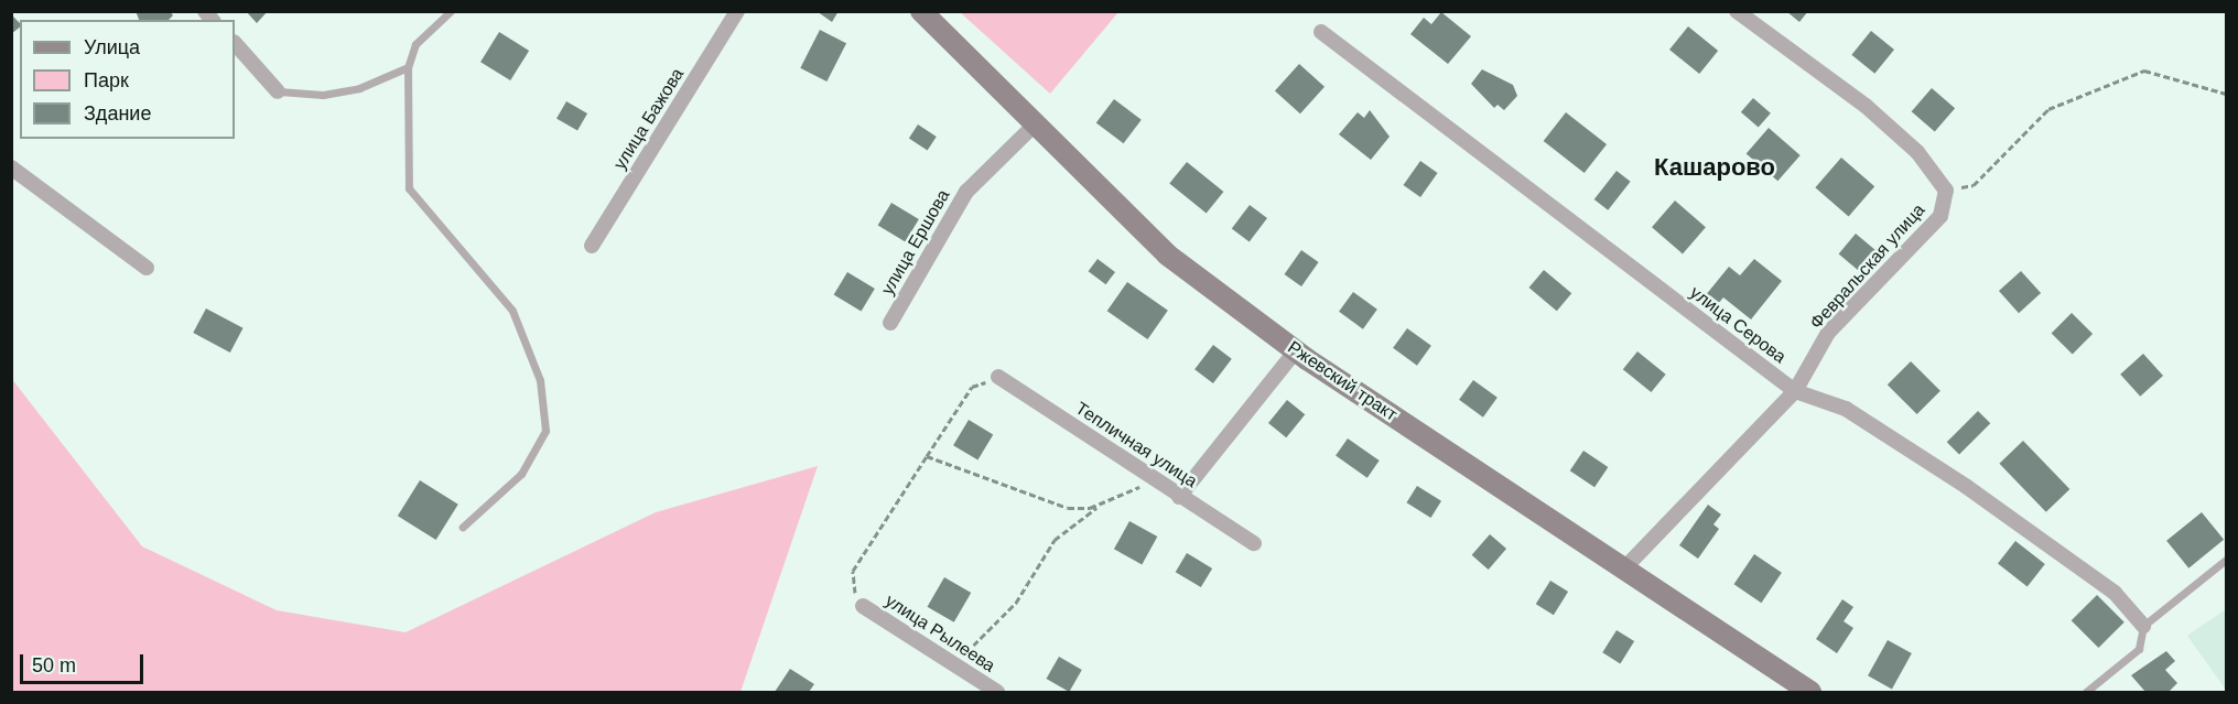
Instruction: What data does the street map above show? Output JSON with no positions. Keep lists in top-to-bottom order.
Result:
{
  "streets": {
    "main road": ["Ржевский тракт"],
    "street": [
      "улица Бажова",
      "улица Ершова",
      "Февральская улица",
      "улица Серова",
      "Тепличная улица",
      "улица Рылеева"
    ]
  },
  "crossings": [
    ["улица Ершова", "Ржевский тракт"],
    ["Февральская улица", "улица Серова"],
    ["Февральская улица", "Ржевский тракт"]
  ],
  "districts": ["Кашарово"],
  "legend": ["Улица", "Парк", "Здание"],
  "scale_bar": "50 m"
}
